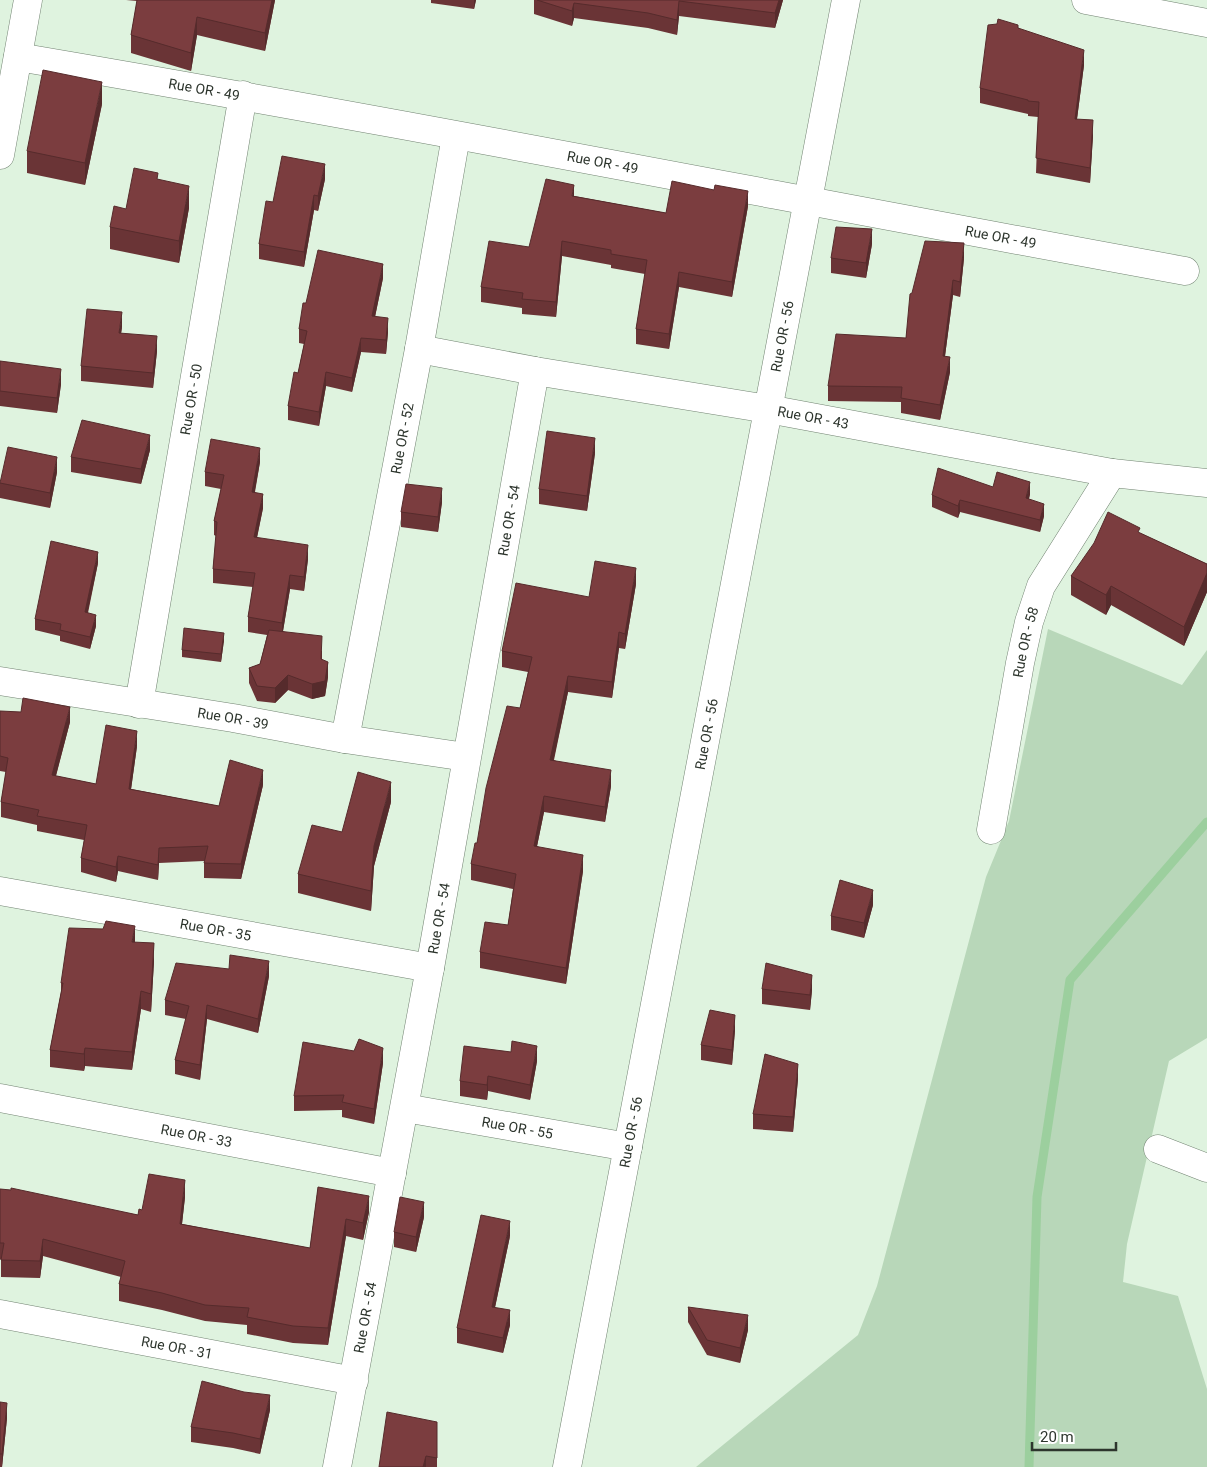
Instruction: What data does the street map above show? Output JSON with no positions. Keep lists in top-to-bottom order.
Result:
{
  "streets": {
    "street": [
      "Rue OR - 49",
      "Rue OR - 56",
      "Rue OR - 50",
      "Rue OR - 43",
      "Rue OR - 52",
      "Rue OR - 54",
      "Rue OR - 58",
      "Rue OR - 39",
      "Rue OR - 35",
      "Rue OR - 55",
      "Rue OR - 33",
      "Rue OR - 31"
    ]
  },
  "crossings": [
    ["Rue OR - 49", "Rue OR - 56"],
    ["Rue OR - 49", "Rue OR - 50"],
    ["Rue OR - 49", "Rue OR - 52"],
    ["Rue OR - 56", "Rue OR - 43"],
    ["Rue OR - 56", "Rue OR - 55"],
    ["Rue OR - 50", "Rue OR - 39"],
    ["Rue OR - 43", "Rue OR - 52"],
    ["Rue OR - 43", "Rue OR - 54"],
    ["Rue OR - 43", "Rue OR - 58"],
    ["Rue OR - 52", "Rue OR - 39"],
    ["Rue OR - 54", "Rue OR - 39"],
    ["Rue OR - 54", "Rue OR - 35"],
    ["Rue OR - 54", "Rue OR - 55"],
    ["Rue OR - 54", "Rue OR - 33"],
    ["Rue OR - 54", "Rue OR - 31"]
  ],
  "scale_bar": "20 m"
}
